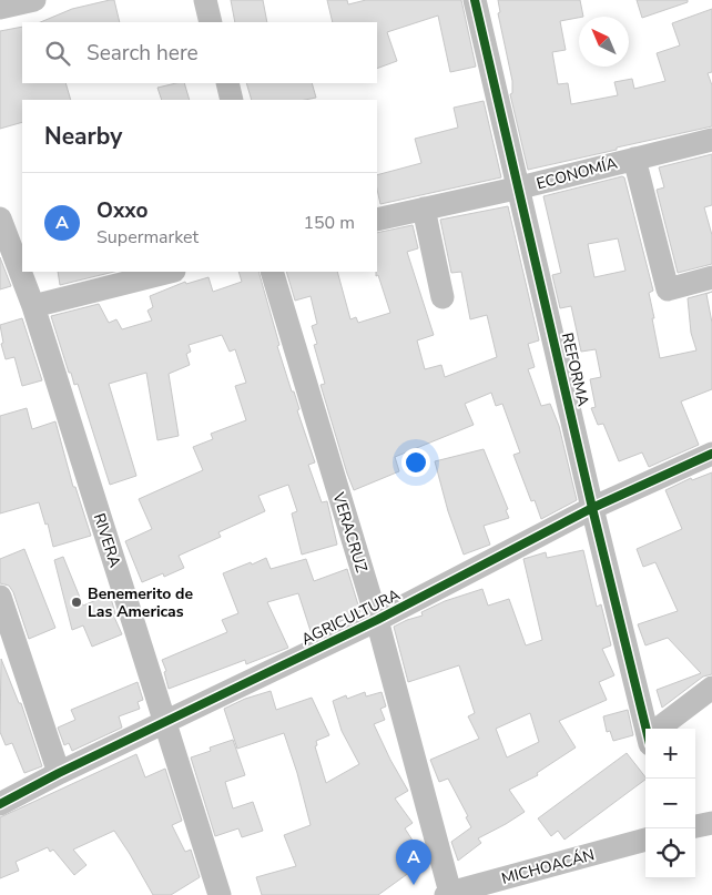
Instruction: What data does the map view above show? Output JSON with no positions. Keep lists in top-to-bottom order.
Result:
{
  "streets": {
    "street": [
      "ECONOMÍA",
      "REFORMA",
      "VERACRUZ",
      "RIVERA",
      "AGRICULTURA",
      "MICHOACÁN"
    ]
  },
  "crossings": [
    ["ECONOMÍA", "REFORMA"],
    ["REFORMA", "AGRICULTURA"],
    ["VERACRUZ", "AGRICULTURA"],
    ["VERACRUZ", "MICHOACÁN"],
    ["RIVERA", "AGRICULTURA"]
  ],
  "places": ["Benemerito de Las Americas"],
  "north": "top left",
  "page": {
    "search": "Search here",
    "heading": "Nearby",
    "list": [
      {
        "mark": "A",
        "name": "Oxxo",
        "note": "Supermarket",
        "value": "150 m"
      }
    ],
    "map_buttons": ["+", "−"],
    "pins": "A"
  }
}
